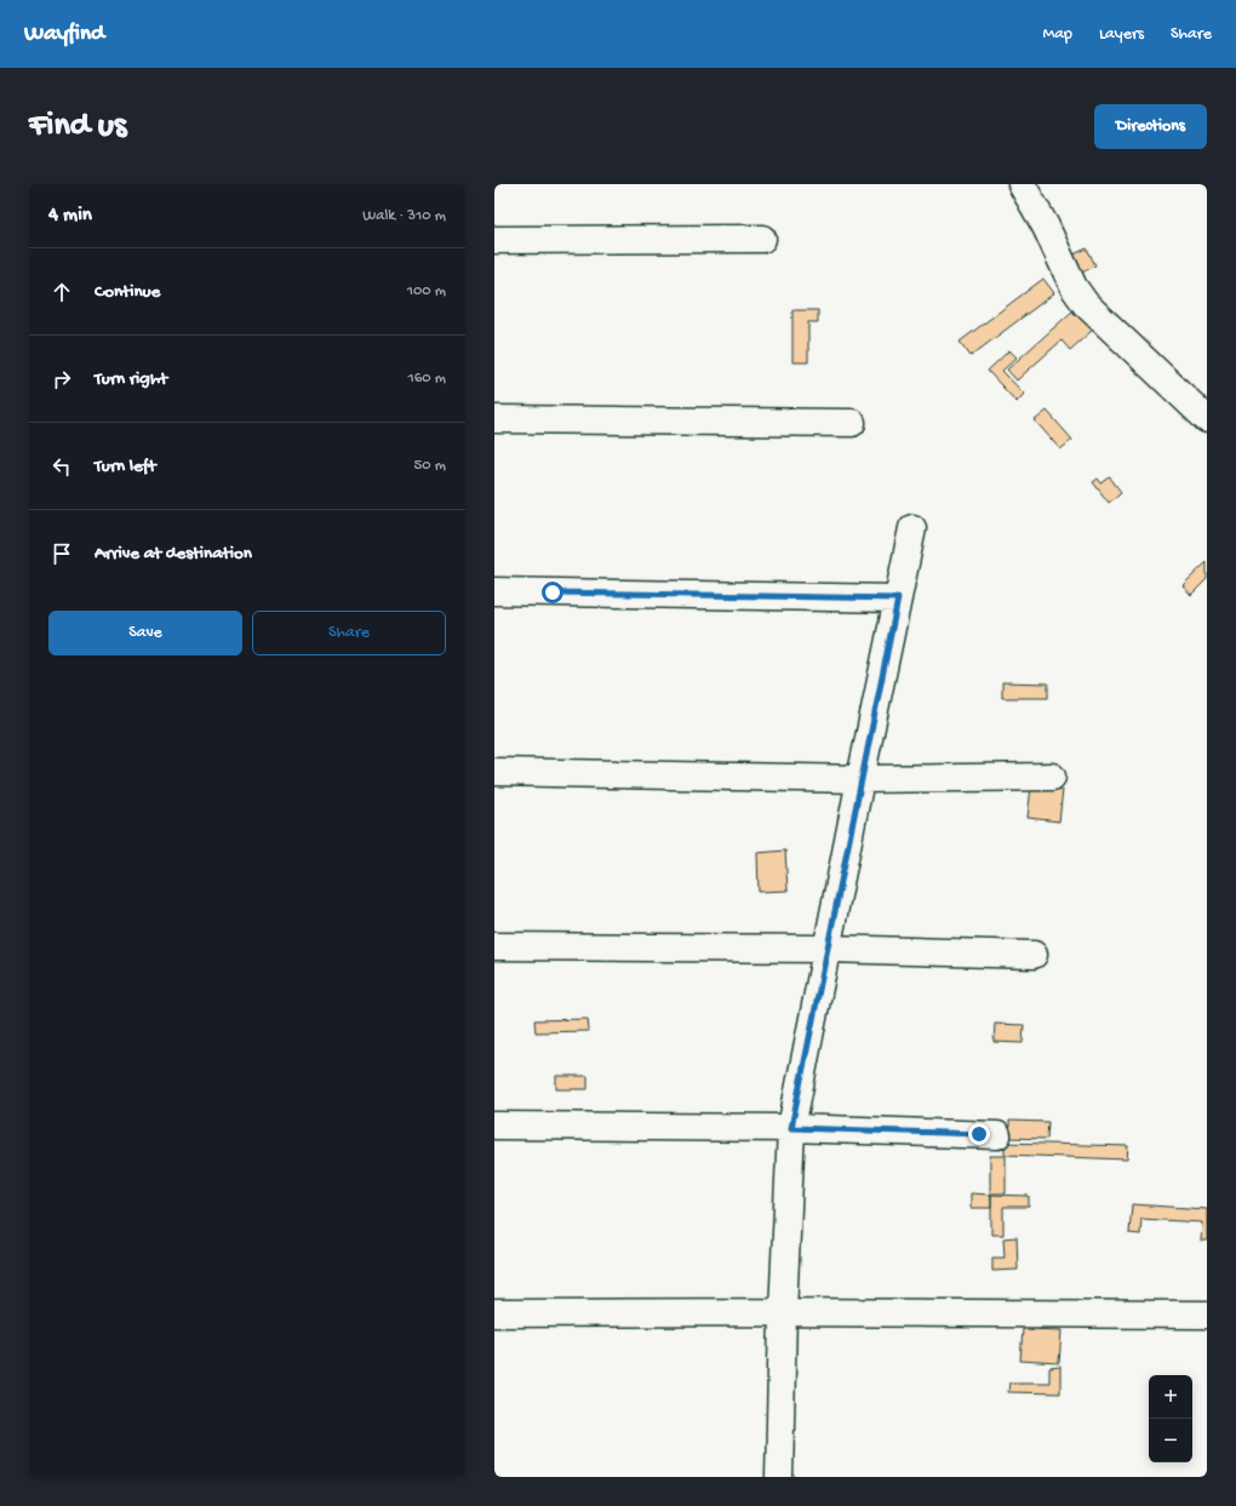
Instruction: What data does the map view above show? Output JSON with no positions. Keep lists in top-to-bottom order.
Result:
{
  "page": {
    "header": "Wayfind",
    "nav": ["Map", "Layers", "Share"],
    "buttons": [
      "Directions",
      ["Save", "Share"]
    ],
    "title": "Find us",
    "heading": ["4 min", "Walk · 310 m"],
    "list": [
      ["Continue", "100 m"],
      ["Turn right", "160 m"],
      ["Turn left", "50 m"],
      "Arrive at destination"
    ],
    "map_buttons": ["+", "−"]
  }
}
